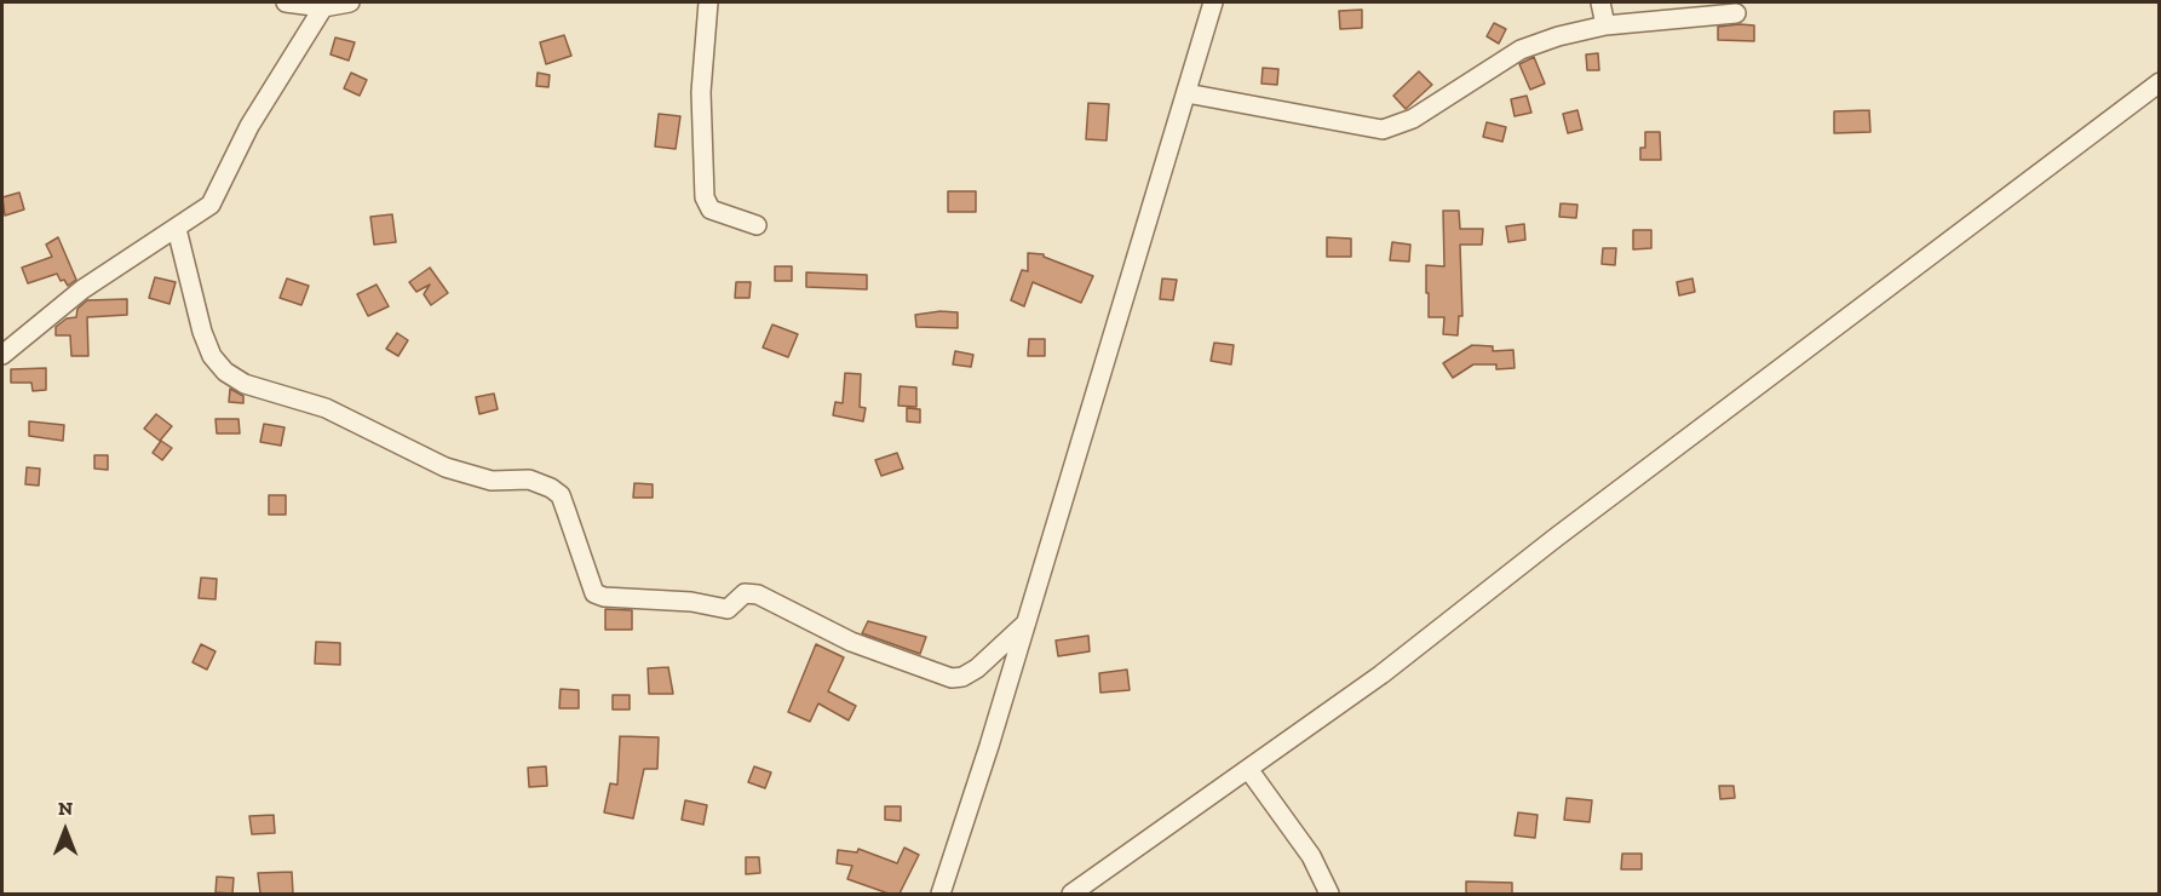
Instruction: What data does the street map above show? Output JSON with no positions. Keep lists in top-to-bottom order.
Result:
{
  "north": "top"
}
